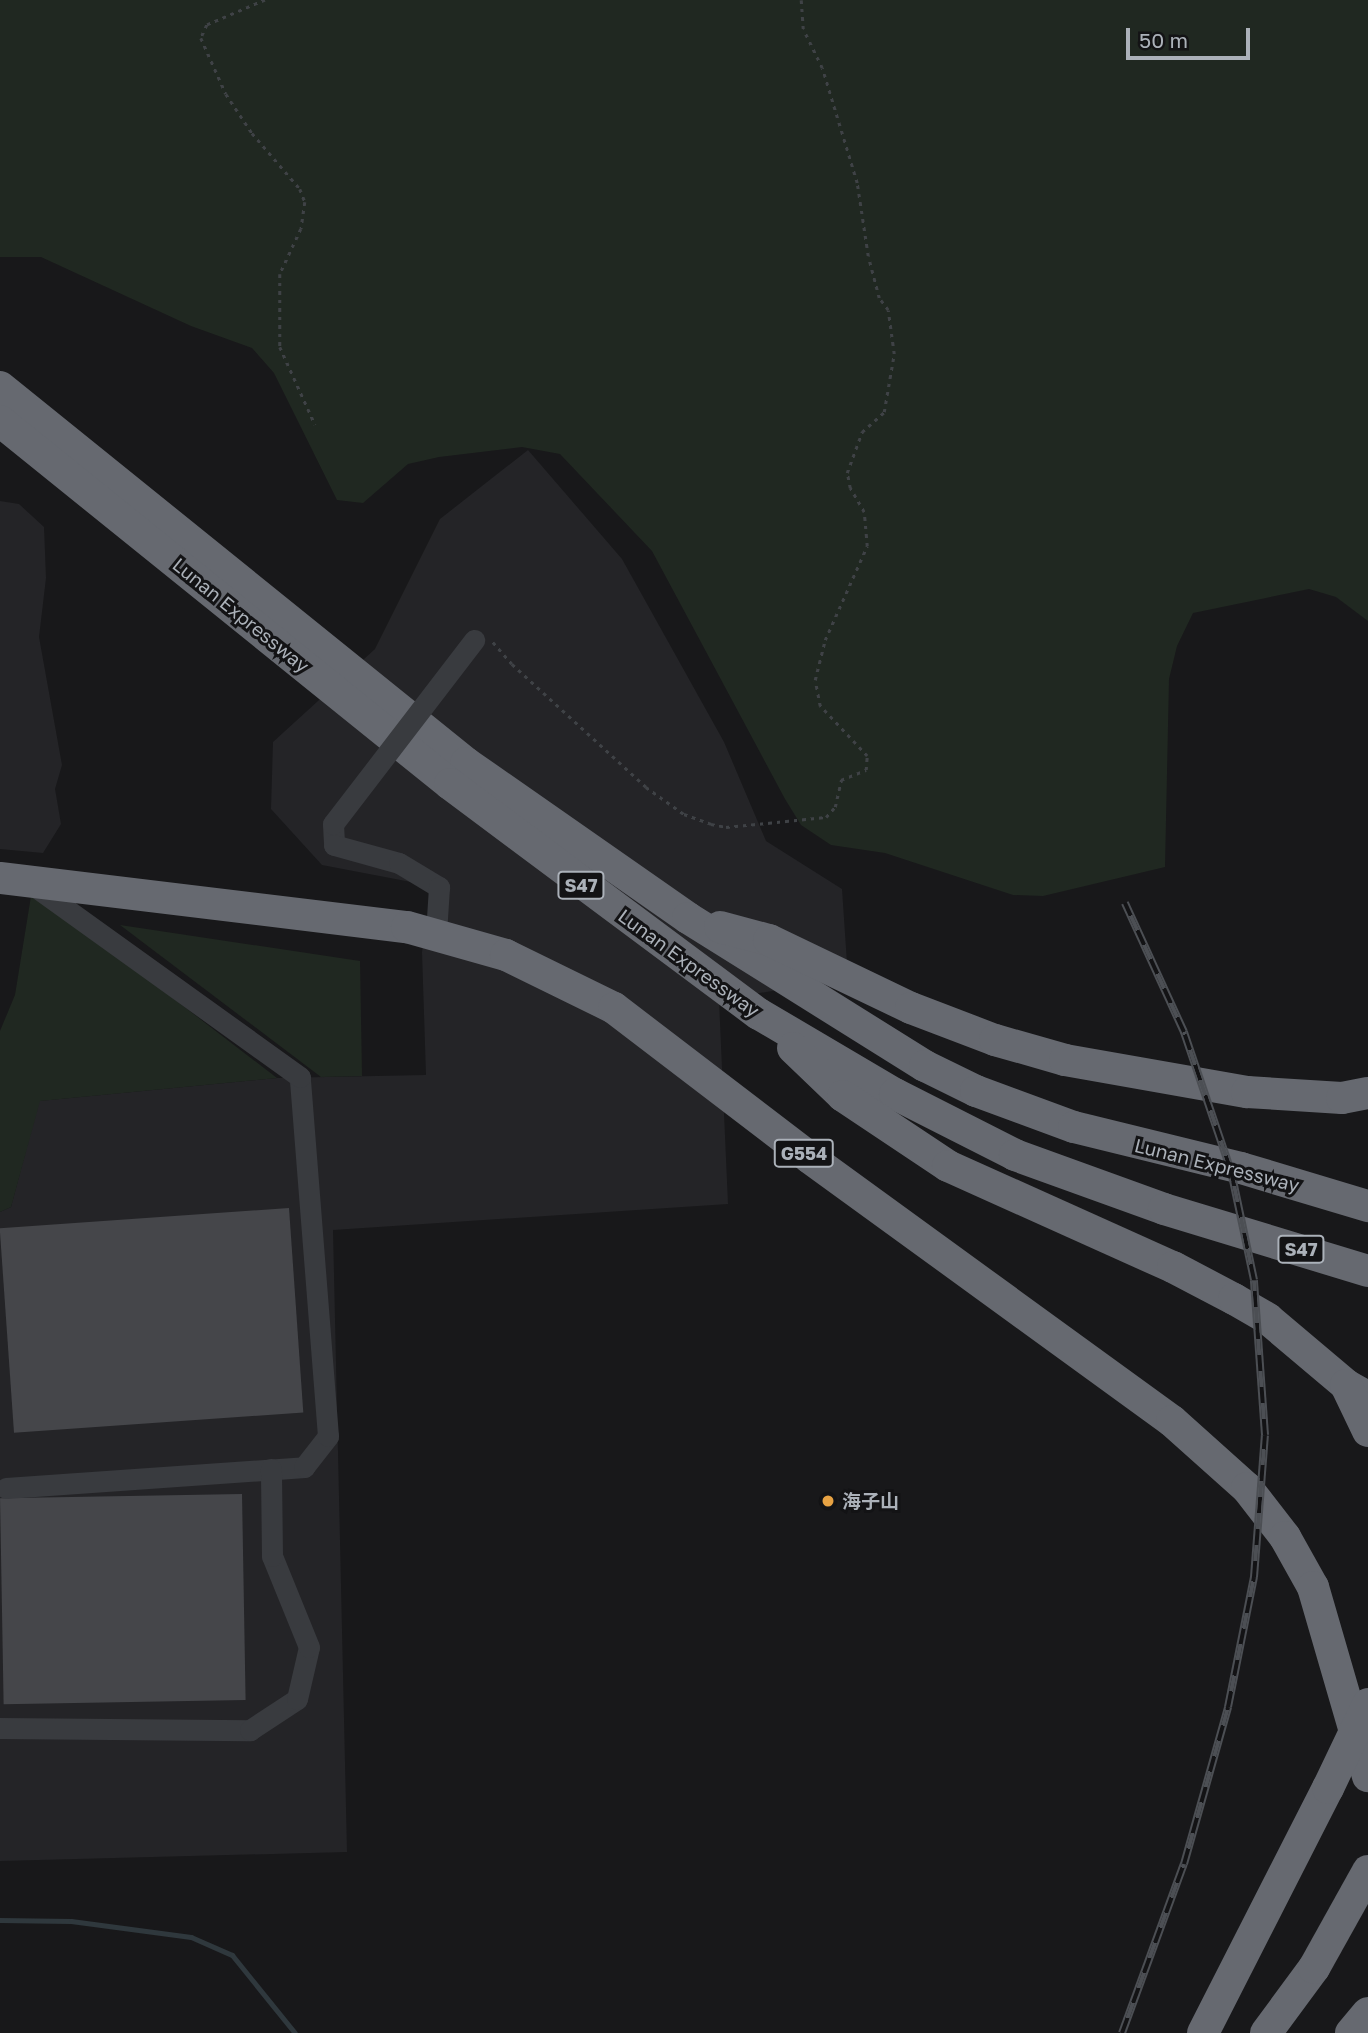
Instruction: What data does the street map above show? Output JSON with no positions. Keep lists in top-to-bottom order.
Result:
{
  "streets": {
    "highway": ["Lunan Expressway", "S47", "G554"]
  },
  "places": ["海子山"],
  "scale_bar": "50 m"
}
